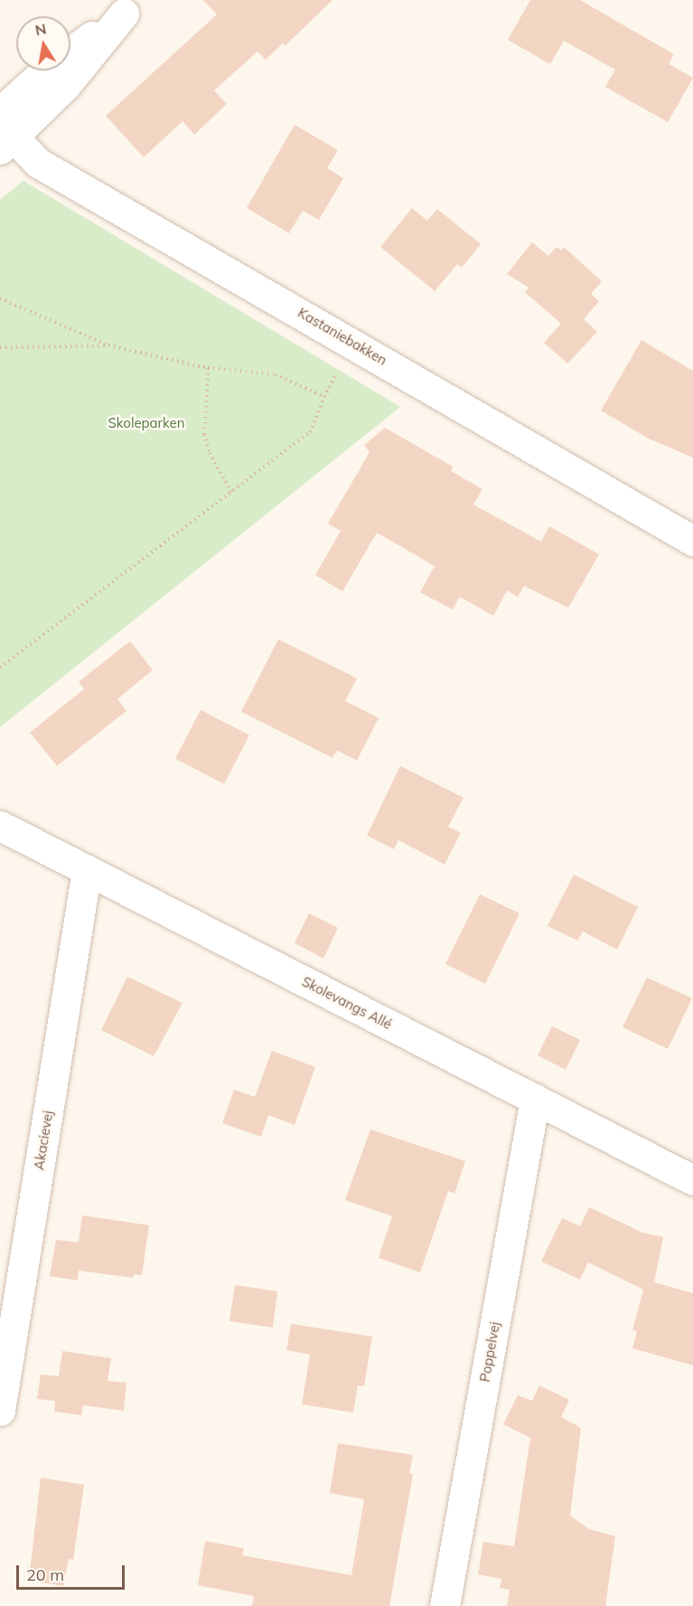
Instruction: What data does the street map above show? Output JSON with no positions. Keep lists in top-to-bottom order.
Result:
{
  "streets": {
    "street": [
      "Kastaniebakken",
      "Skolevangs Allé",
      "Akacievej",
      "Poppelvej"
    ]
  },
  "crossings": [
    ["Skolevangs Allé", "Akacievej"],
    ["Skolevangs Allé", "Poppelvej"]
  ],
  "parks": ["Skoleparken"],
  "scale_bar": "20 m",
  "north": "top"
}
